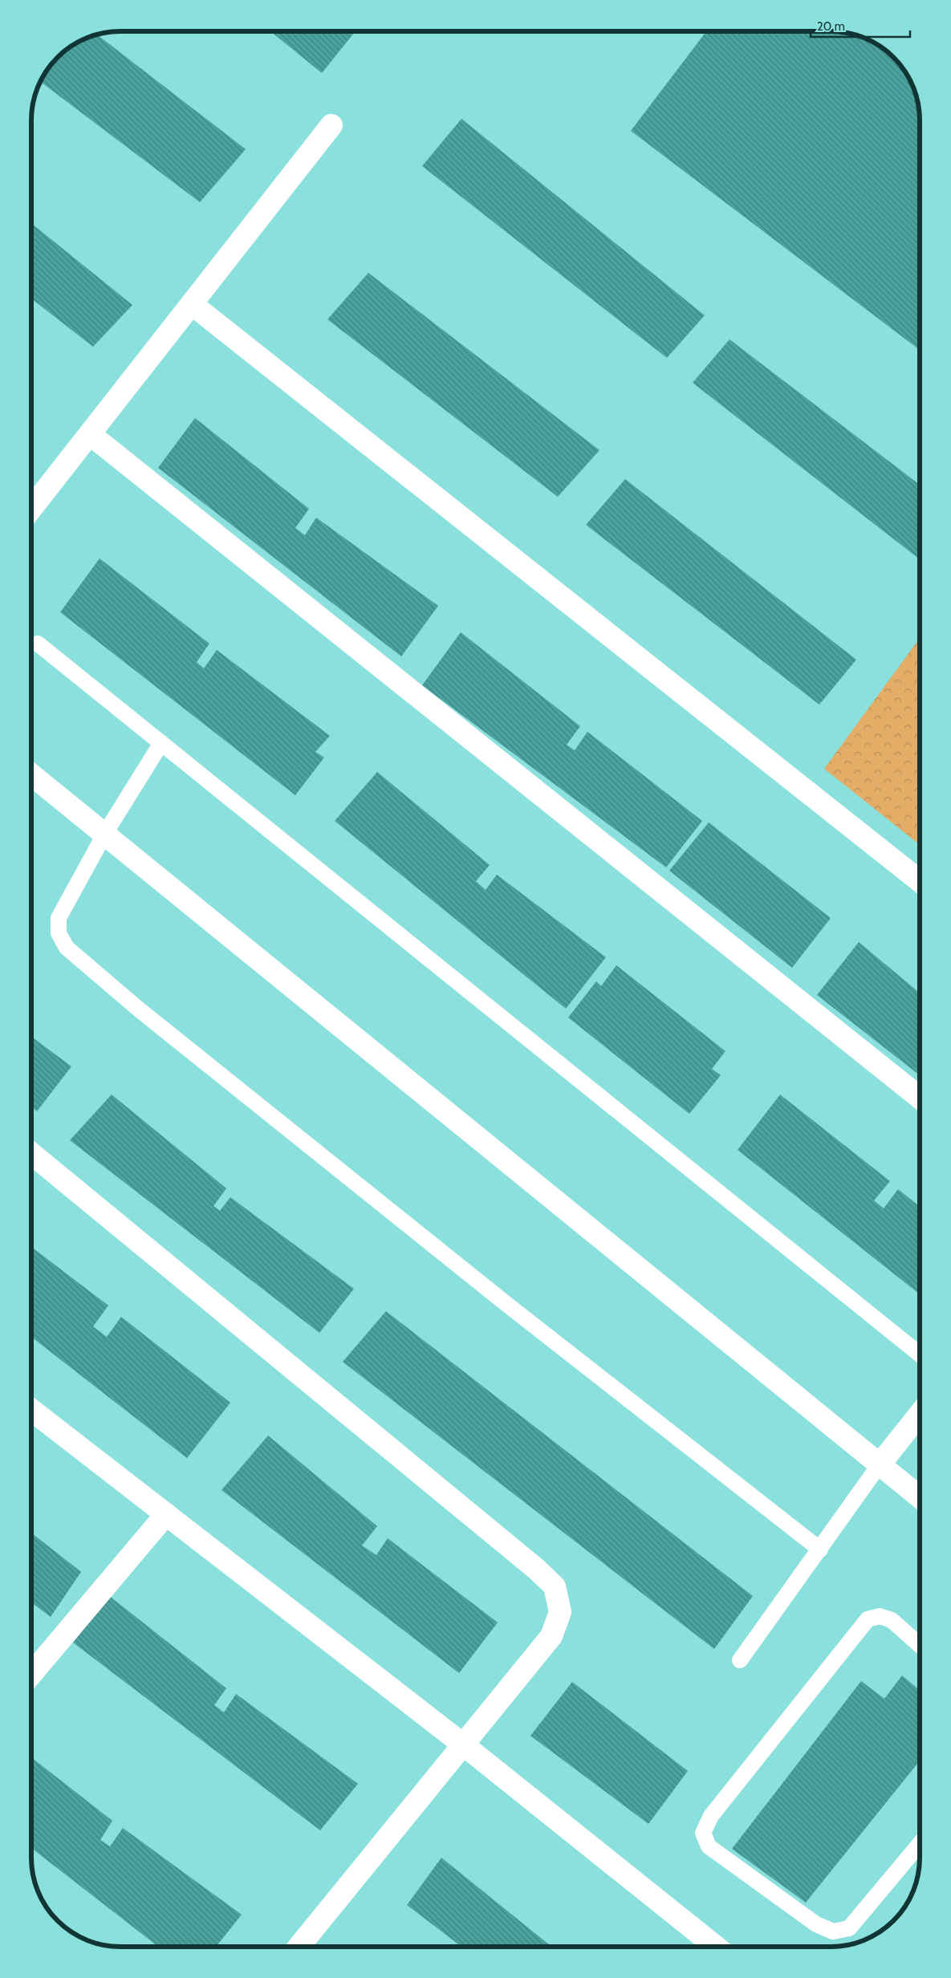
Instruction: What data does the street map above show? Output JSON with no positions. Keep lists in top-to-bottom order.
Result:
{
  "scale_bar": "20 m"
}
